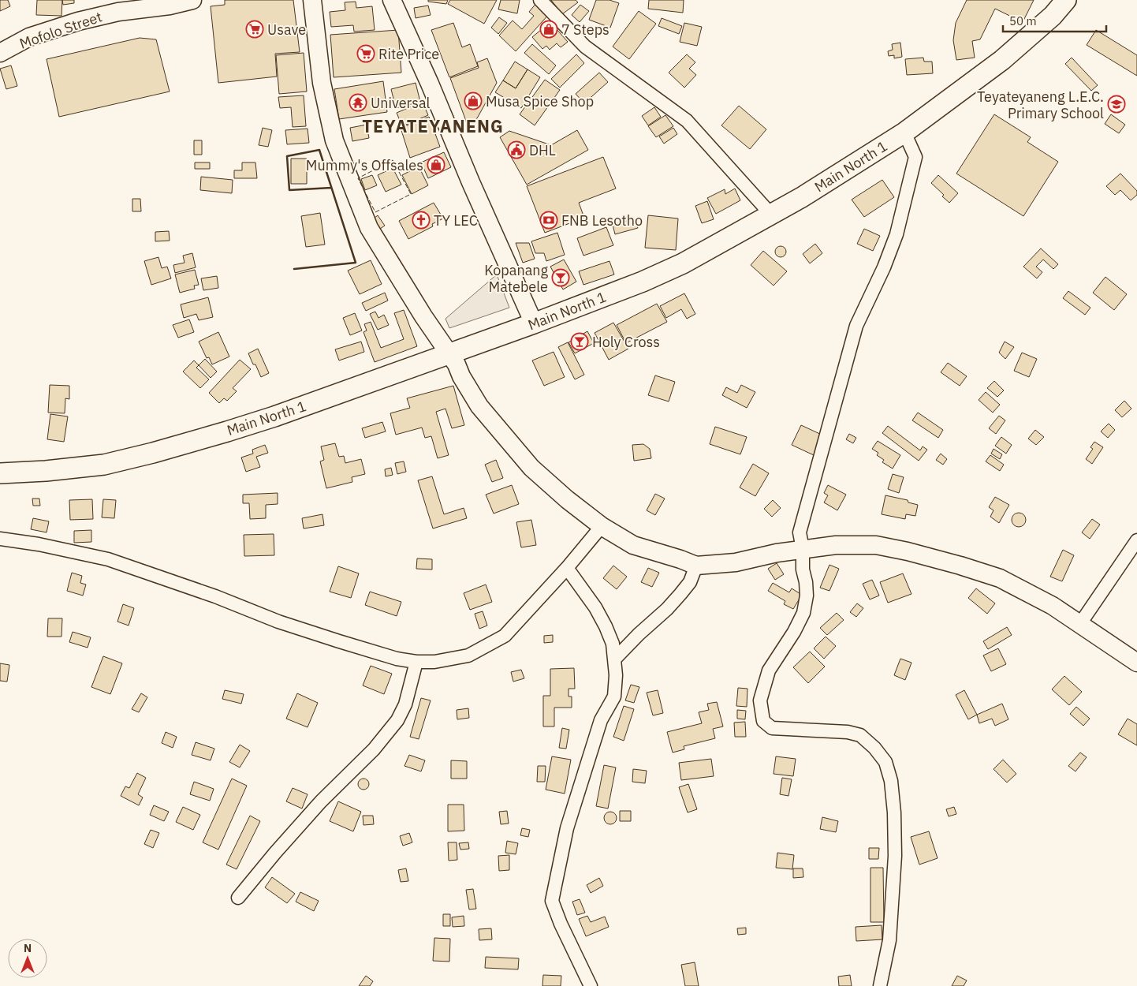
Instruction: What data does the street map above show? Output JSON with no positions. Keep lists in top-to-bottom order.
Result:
{
  "streets": {
    "main road": ["Mofolo Street", "Main North 1"]
  },
  "districts": ["TEYATEYANENG"],
  "places": {
    "supermarket": ["Usave", "Rite Price"],
    "shop": ["7 Steps", "Musa Spice Shop", "Mummy's Offsales"],
    "temple": ["Universal"],
    "school or university": ["Teyateyaneng L.E.C. Primary School"],
    "public building": ["DHL"],
    "church": ["TY LEC"],
    "bank": ["FNB Lesotho"],
    "bar": ["Kopanang Matebele", "Holy Cross"]
  },
  "scale_bar": "50 m",
  "north": "top"
}
